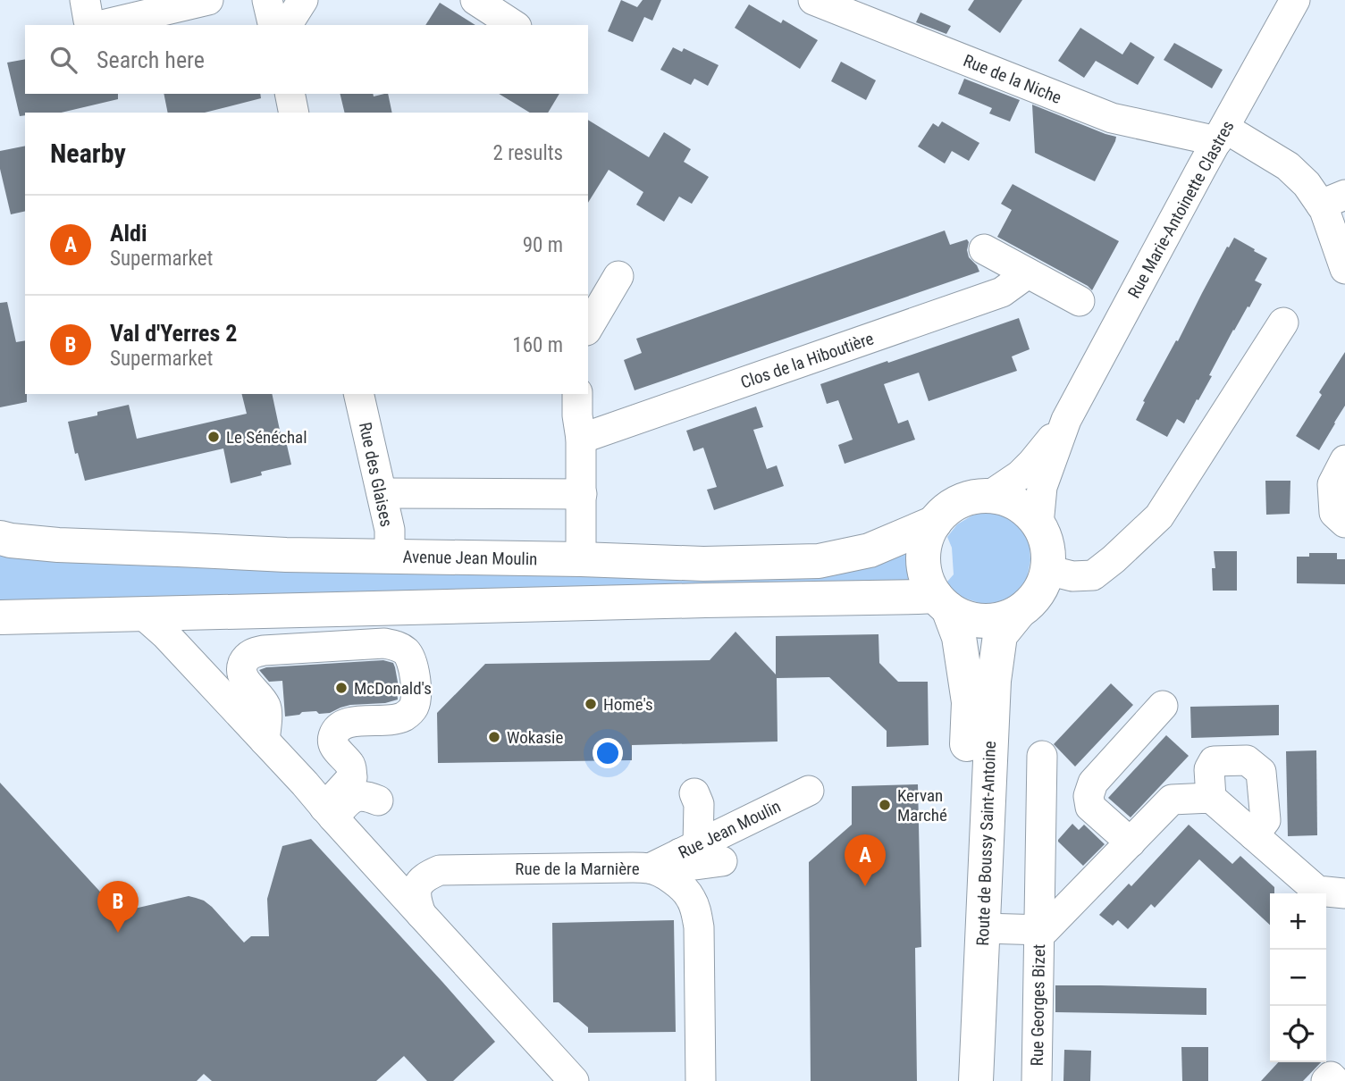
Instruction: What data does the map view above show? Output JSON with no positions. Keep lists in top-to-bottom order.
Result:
{
  "streets": {
    "main road": ["Avenue Jean Moulin", "Route de Boussy Saint-Antoine"],
    "street": [
      "Rue de la Niche",
      "Rue Marie-Antoinette Clastres",
      "Clos de la Hiboutière",
      "Rue des Glaises",
      "Rue Jean Moulin",
      "Rue de la Marnière",
      "Rue Georges Bizet"
    ]
  },
  "crossings": [
    ["Rue de la Niche", "Rue Marie-Antoinette Clastres"],
    ["Rue Marie-Antoinette Clastres", "Avenue Jean Moulin"],
    ["Rue Marie-Antoinette Clastres", "Route de Boussy Saint-Antoine"],
    ["Rue des Glaises", "Avenue Jean Moulin"],
    ["Avenue Jean Moulin", "Route de Boussy Saint-Antoine"],
    ["Rue Jean Moulin", "Rue de la Marnière"]
  ],
  "places": [
    "Le Sénéchal",
    "McDonald's",
    "Home's",
    "Wokasie",
    "Kervan Marché"
  ],
  "page": {
    "search": "Search here",
    "heading": ["Nearby", "2 results"],
    "list": [
      {
        "mark": "A",
        "name": "Aldi",
        "note": "Supermarket",
        "value": "90 m"
      },
      {
        "mark": "B",
        "name": "Val d'Yerres 2",
        "note": "Supermarket",
        "value": "160 m"
      }
    ],
    "pins": ["A", "B"],
    "map_buttons": ["+", "−"]
  }
}
